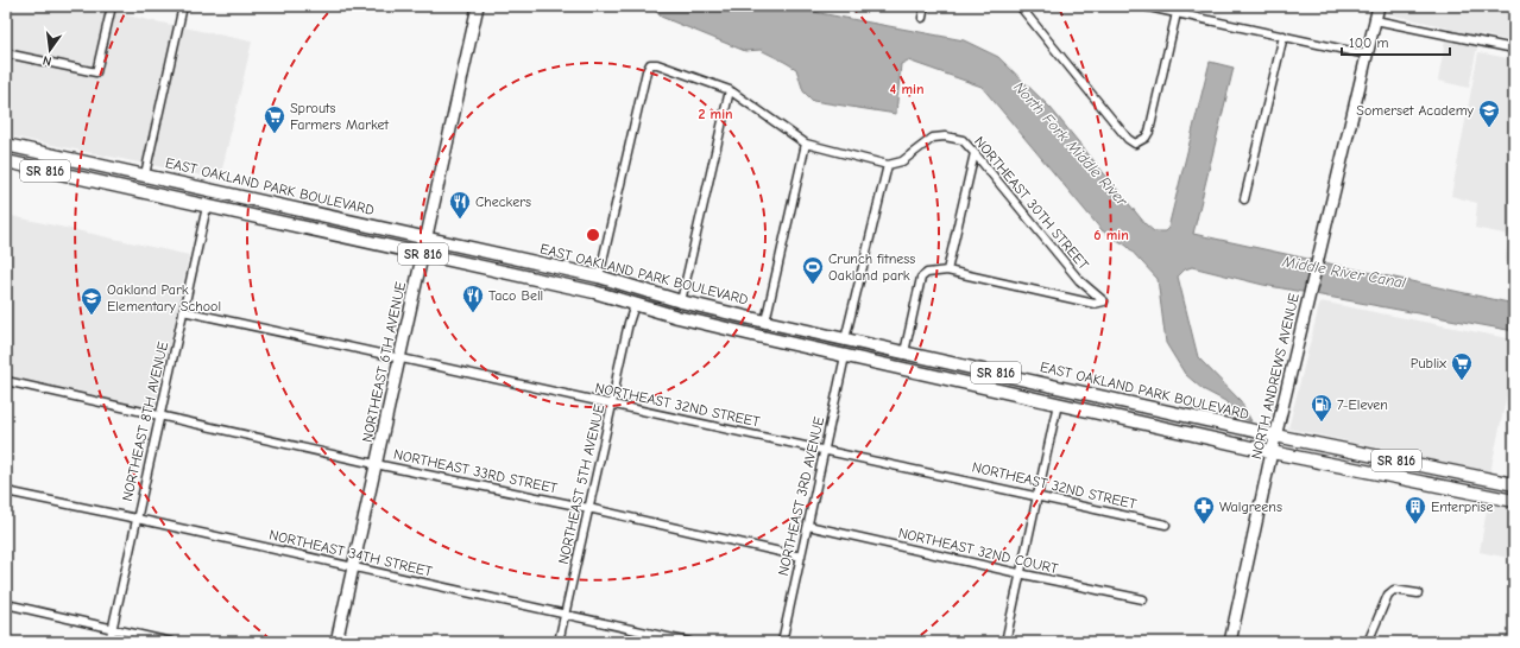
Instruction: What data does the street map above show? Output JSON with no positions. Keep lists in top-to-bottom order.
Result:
{
  "streets": {
    "main road": [
      "SR 816",
      "EAST OAKLAND PARK BOULEVARD",
      "NORTHEAST 6TH AVENUE",
      "NORTH ANDREWS AVENUE"
    ],
    "street": [
      "NORTHEAST 30TH STREET",
      "NORTHEAST 32ND STREET",
      "NORTHEAST 8TH AVENUE",
      "NORTHEAST 33RD STREET",
      "NORTHEAST 5TH AVENUE",
      "NORTHEAST 3RD AVENUE",
      "NORTHEAST 32ND COURT",
      "NORTHEAST 34TH STREET"
    ]
  },
  "crossings": [
    ["SR 816", "EAST OAKLAND PARK BOULEVARD"],
    ["SR 816", "NORTH ANDREWS AVENUE"],
    ["EAST OAKLAND PARK BOULEVARD", "NORTHEAST 6TH AVENUE"],
    ["EAST OAKLAND PARK BOULEVARD", "NORTH ANDREWS AVENUE"],
    ["EAST OAKLAND PARK BOULEVARD", "NORTHEAST 8TH AVENUE"],
    ["EAST OAKLAND PARK BOULEVARD", "NORTHEAST 5TH AVENUE"],
    ["EAST OAKLAND PARK BOULEVARD", "NORTHEAST 3RD AVENUE"],
    ["NORTHEAST 6TH AVENUE", "NORTHEAST 32ND STREET"],
    ["NORTHEAST 6TH AVENUE", "NORTHEAST 33RD STREET"],
    ["NORTHEAST 6TH AVENUE", "NORTHEAST 34TH STREET"],
    ["NORTHEAST 32ND STREET", "NORTHEAST 8TH AVENUE"],
    ["NORTHEAST 32ND STREET", "NORTHEAST 5TH AVENUE"],
    ["NORTHEAST 32ND STREET", "NORTHEAST 3RD AVENUE"],
    ["NORTHEAST 8TH AVENUE", "NORTHEAST 33RD STREET"],
    ["NORTHEAST 8TH AVENUE", "NORTHEAST 34TH STREET"],
    ["NORTHEAST 33RD STREET", "NORTHEAST 5TH AVENUE"],
    ["NORTHEAST 33RD STREET", "NORTHEAST 3RD AVENUE"],
    ["NORTHEAST 5TH AVENUE", "NORTHEAST 34TH STREET"],
    ["NORTHEAST 3RD AVENUE", "NORTHEAST 32ND COURT"]
  ],
  "water": ["North Fork Middle River", "Middle River Canal"],
  "places": {
    "school or university": ["Somerset Academy", "Oakland Park Elementary School"],
    "supermarket": ["Sprouts Farmers Market", "Publix"],
    "restaurant": ["Checkers", "Taco Bell"],
    "sports": ["Crunch fitness Oakland park"],
    "fuel station": ["7-Eleven"],
    "pharmacy": ["Walgreens"],
    "building": ["Enterprise"]
  },
  "scale_bar": "100 m",
  "north": "bottom",
  "rings": ["4 min", "2 min", "6 min"]
}
